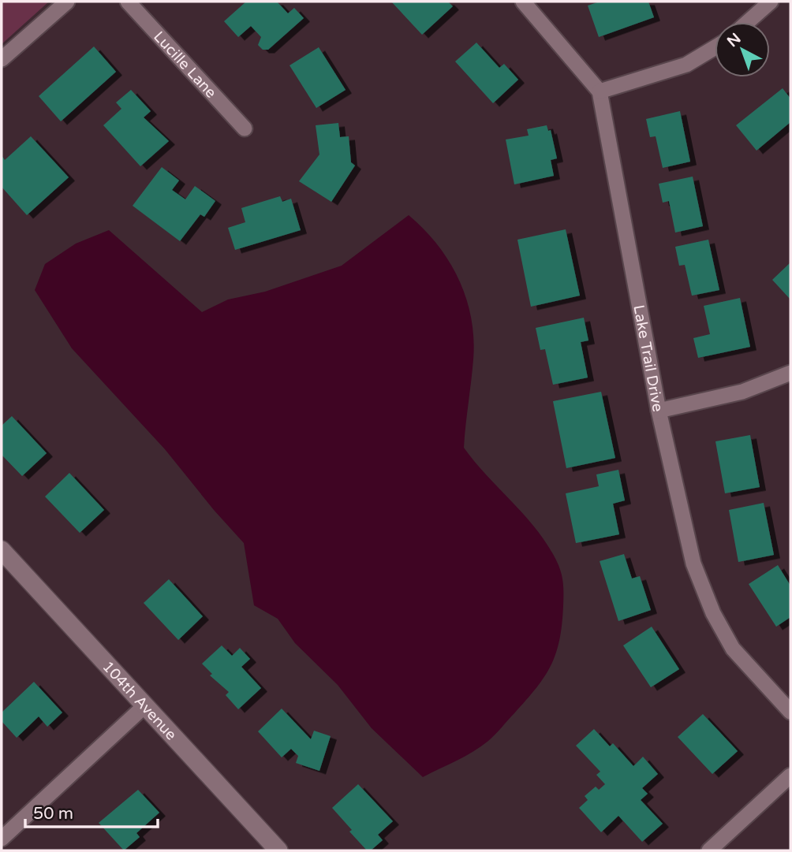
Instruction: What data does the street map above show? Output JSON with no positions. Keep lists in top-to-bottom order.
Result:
{
  "streets": {
    "street": ["Lucille Lane", "Lake Trail Drive", "104th Avenue"]
  },
  "scale_bar": "50 m",
  "north": "top left"
}
